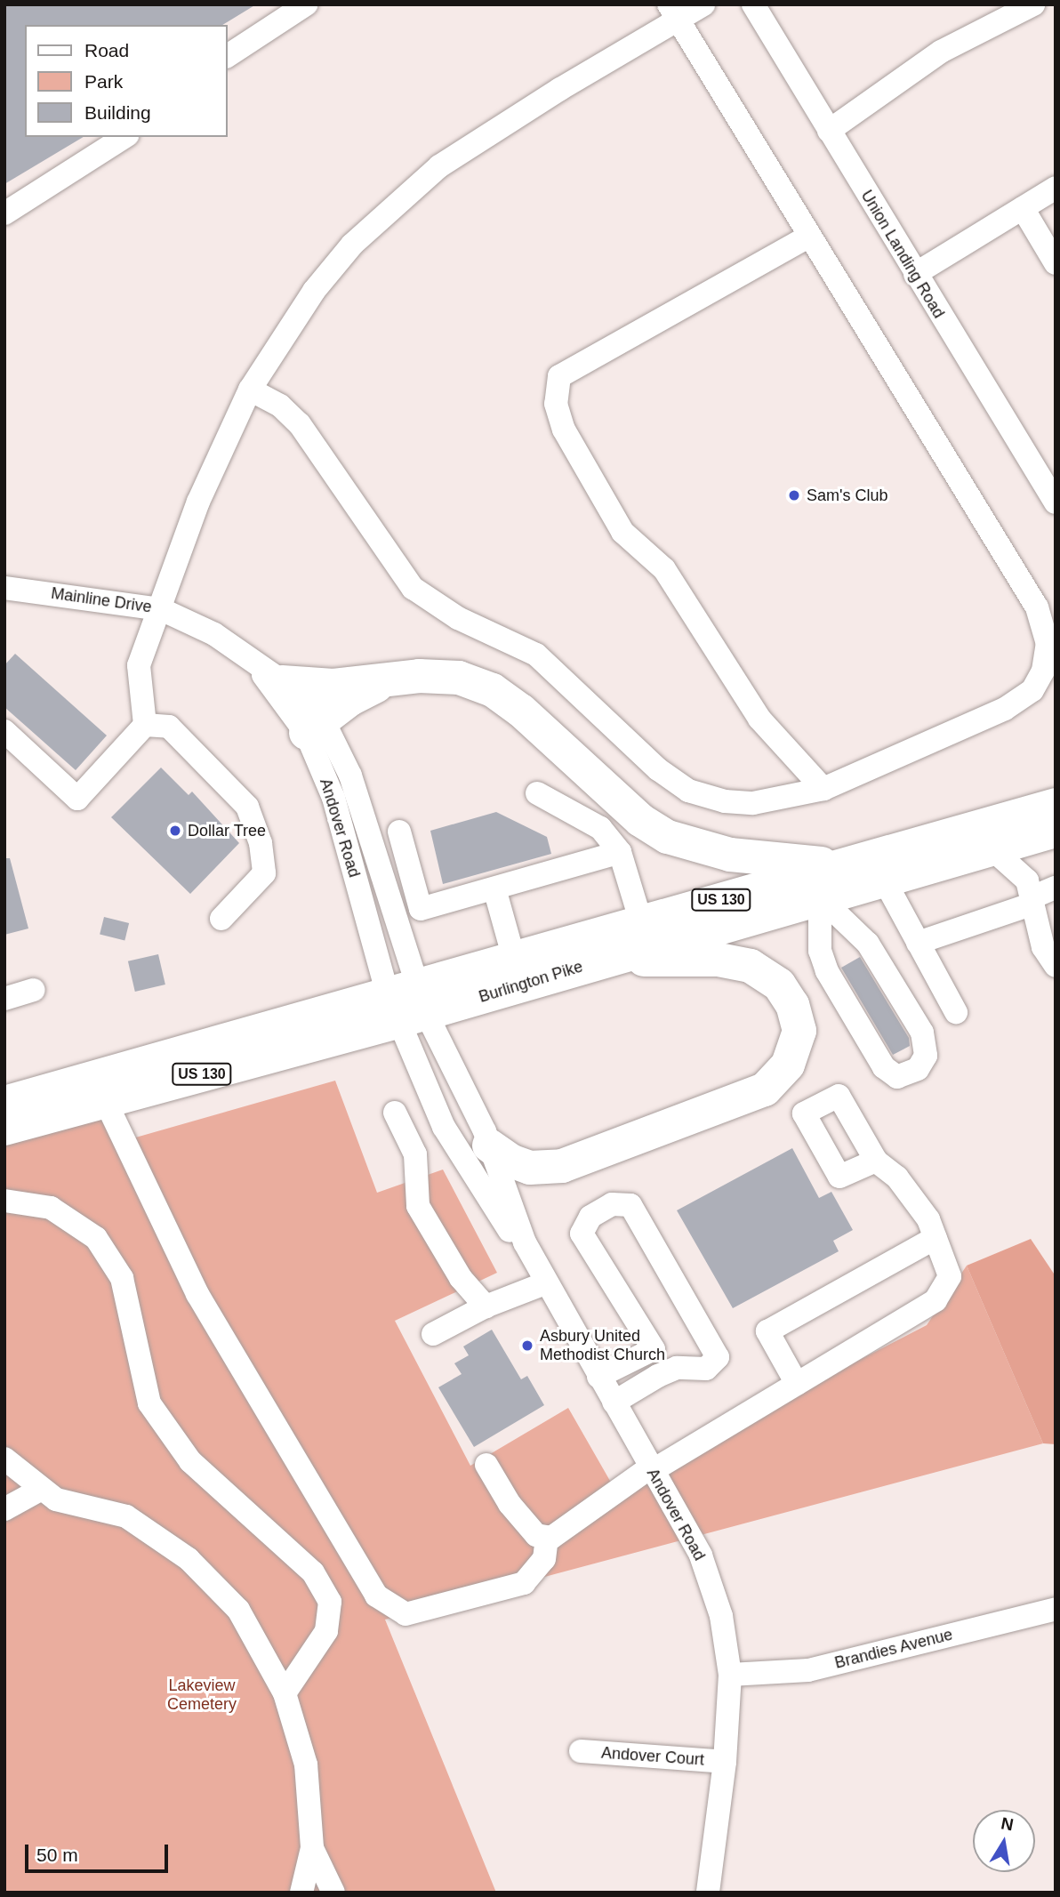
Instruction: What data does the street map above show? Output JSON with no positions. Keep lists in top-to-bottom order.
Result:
{
  "streets": {
    "highway": ["US 130", "Burlington Pike"],
    "street": [
      "Union Landing Road",
      "Mainline Drive",
      "Andover Road",
      "Brandies Avenue",
      "Andover Court"
    ]
  },
  "crossings": [
    ["Mainline Drive", "Andover Road"],
    ["Andover Road", "Burlington Pike"],
    ["Andover Road", "Brandies Avenue"],
    ["Andover Road", "Andover Court"]
  ],
  "parks": ["Lakeview Cemetery"],
  "places": ["Sam's Club", "Dollar Tree", "Asbury United Methodist Church"],
  "legend": ["Road", "Park", "Building"],
  "scale_bar": "50 m",
  "north": "top"
}
